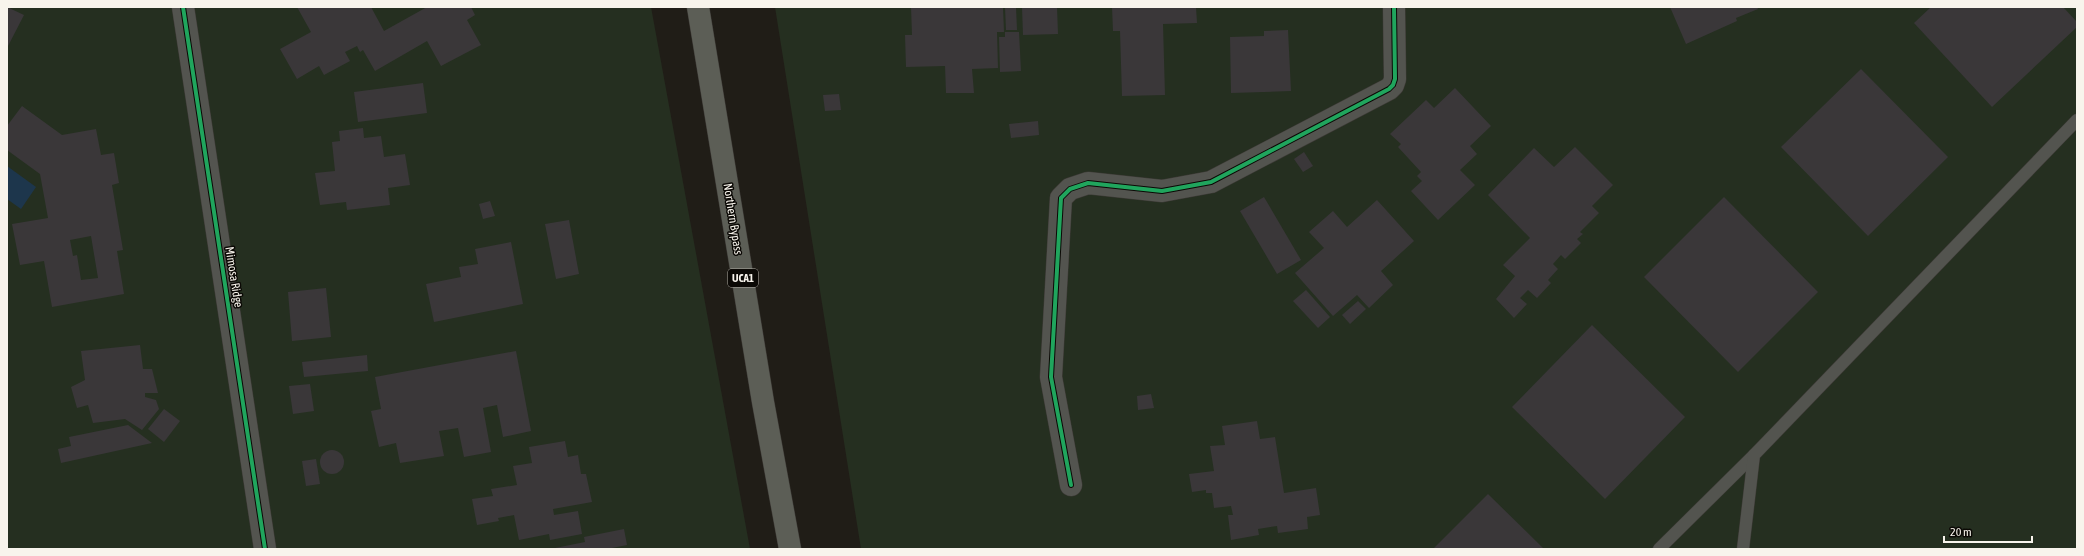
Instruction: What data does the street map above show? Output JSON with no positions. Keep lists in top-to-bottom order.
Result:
{
  "streets": {
    "main road": ["Northern Bypass", "UCA1"],
    "street": ["Mimosa Ridge"]
  },
  "scale_bar": "20 m"
}
